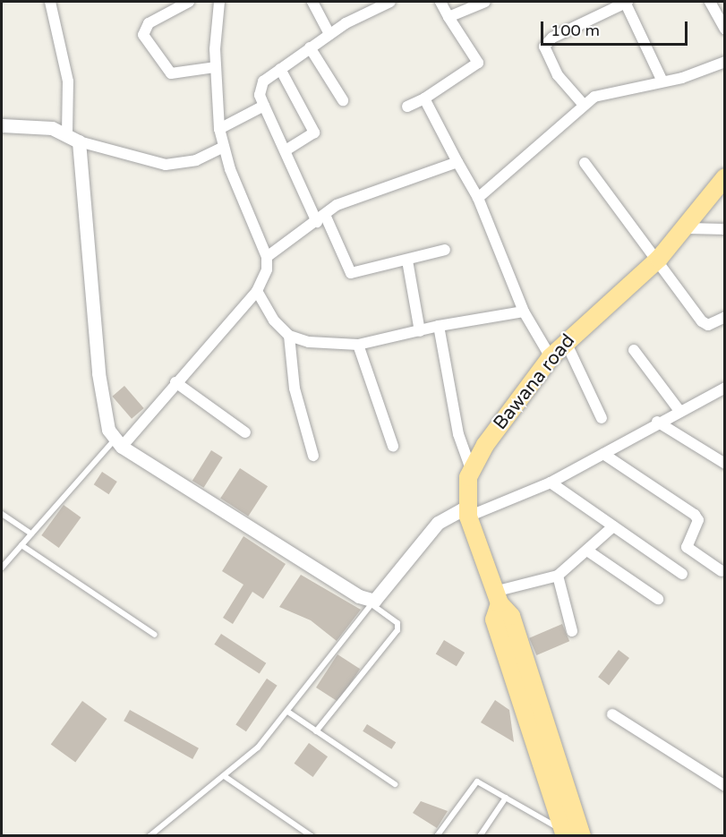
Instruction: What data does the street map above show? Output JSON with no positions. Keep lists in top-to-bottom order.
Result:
{
  "streets": {
    "main road": ["Bawana road"]
  },
  "scale_bar": "100 m"
}
